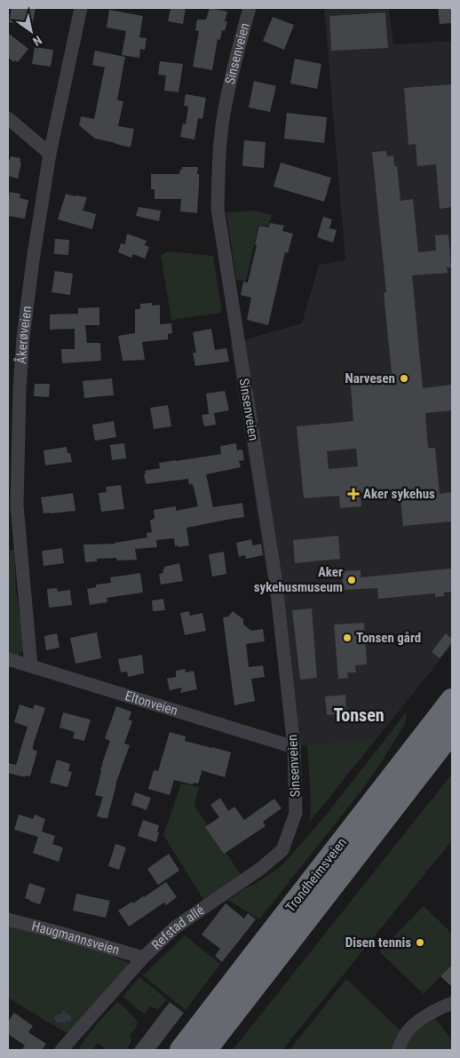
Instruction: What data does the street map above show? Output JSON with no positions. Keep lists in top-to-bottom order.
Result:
{
  "streets": {
    "highway": ["Trondheimsveien"],
    "street": [
      "Sinsenveien",
      "Åkerøveien",
      "Eltonveien",
      "Refstad allé",
      "Haugmannsveien"
    ]
  },
  "crossings": [
    ["Sinsenveien", "Eltonveien"],
    ["Sinsenveien", "Refstad allé"],
    ["Åkerøveien", "Eltonveien"],
    ["Refstad allé", "Haugmannsveien"]
  ],
  "districts": ["Tonsen"],
  "places": {
    "other": [
      "Narvesen",
      "Aker sykehusmuseum",
      "Tonsen gård",
      "Disen tennis"
    ],
    "health": ["Aker sykehus"]
  },
  "north": "bottom right"
}
